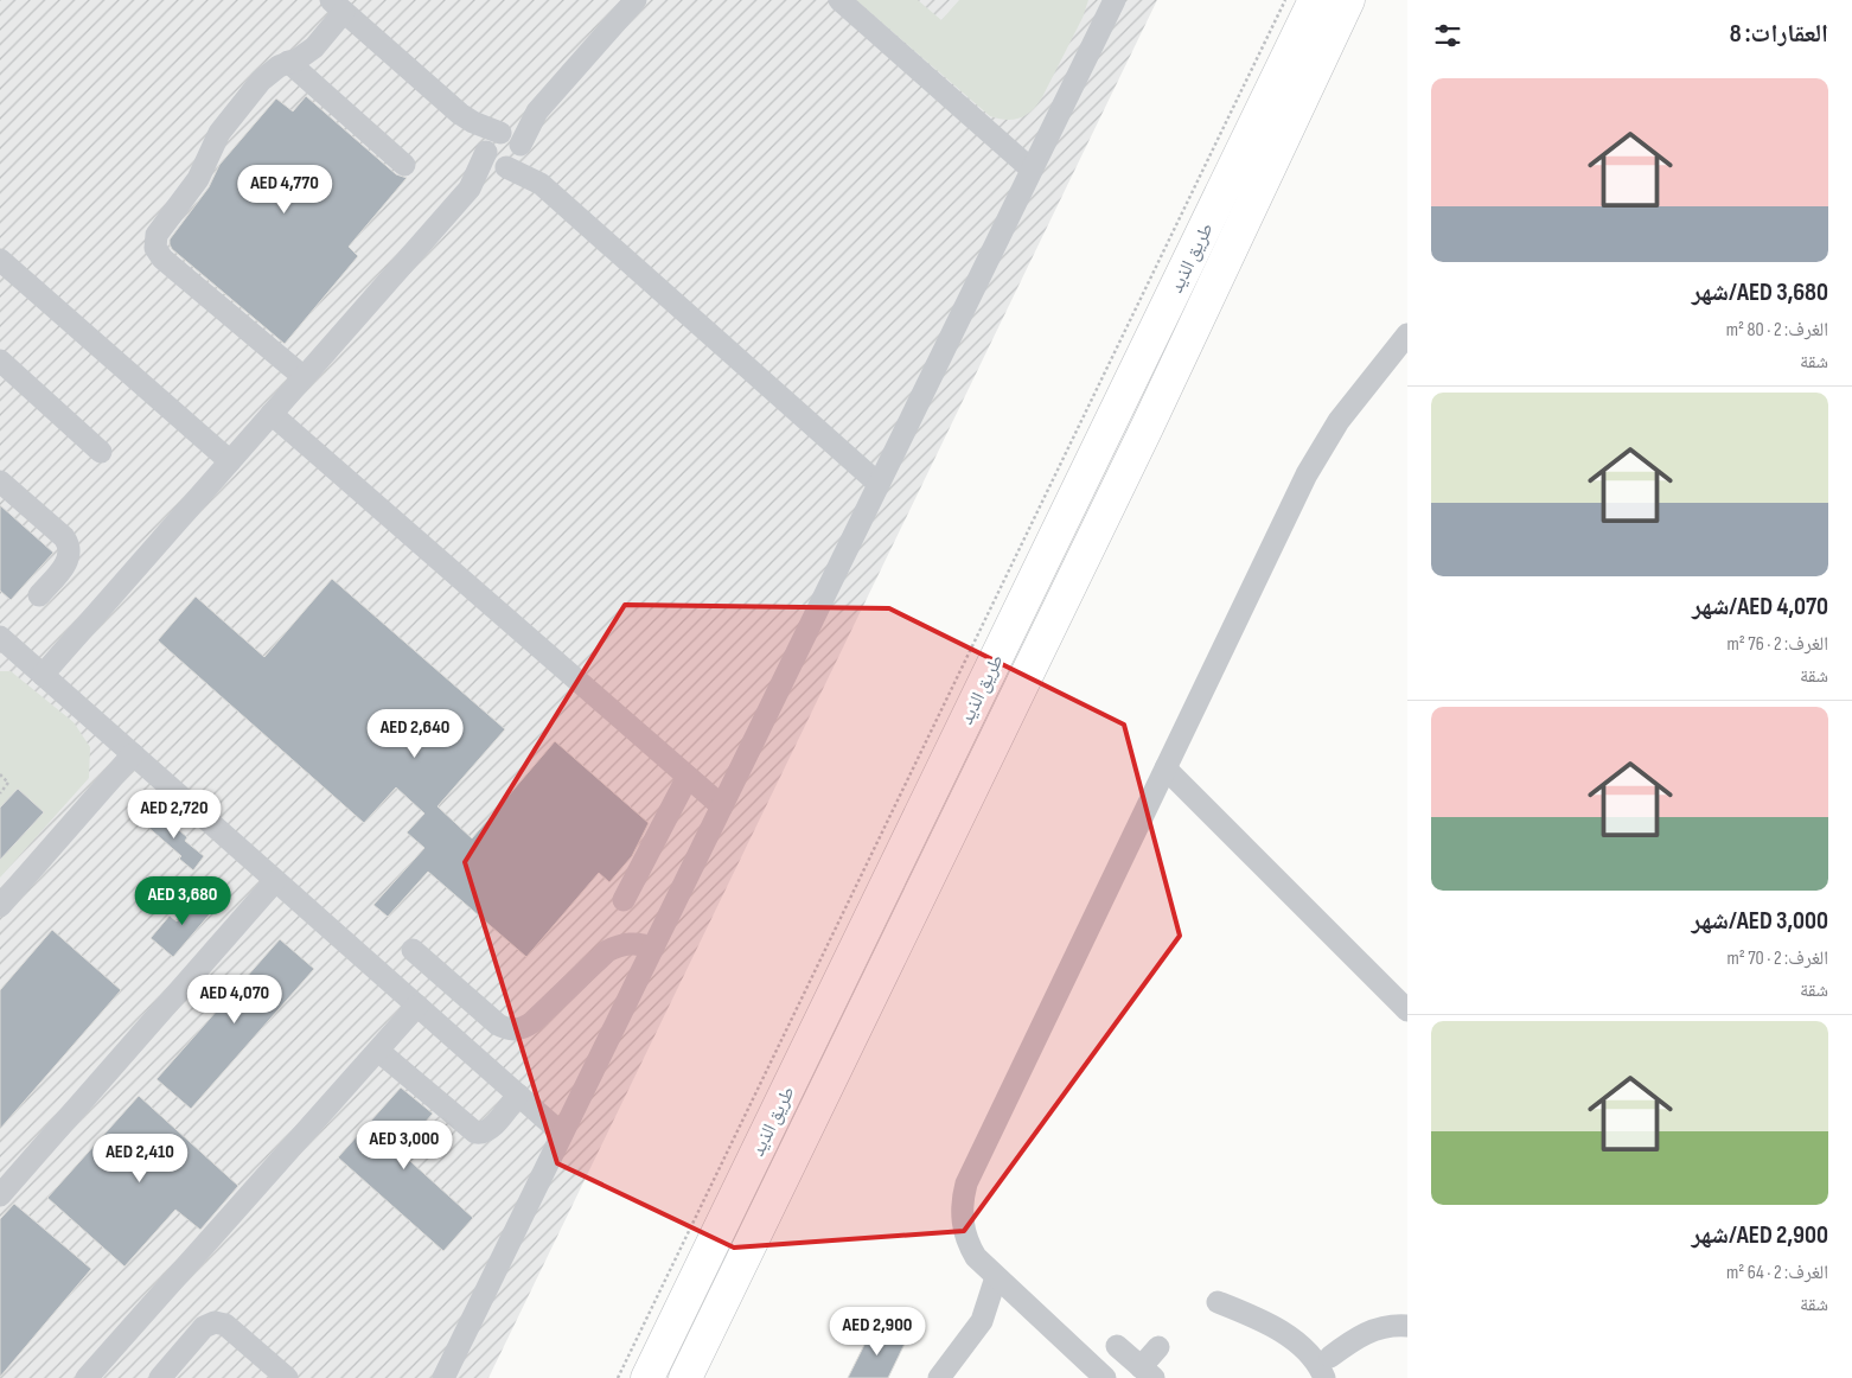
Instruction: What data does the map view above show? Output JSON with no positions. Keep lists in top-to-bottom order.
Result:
{
  "streets": {
    "highway": ["طريق الذيد"]
  },
  "page": {
    "heading": "العقارات: 8",
    "list": [
      {
        "name": "AED 3,680/شهر",
        "note": "الغرف: 2 · 80 m² · شقة"
      },
      {
        "name": "AED 4,070/شهر",
        "note": "الغرف: 2 · 76 m² · شقة"
      },
      {
        "name": "AED 3,000/شهر",
        "note": "الغرف: 2 · 70 m² · شقة"
      },
      {
        "name": "AED 2,900/شهر",
        "note": "الغرف: 2 · 64 m² · شقة"
      }
    ],
    "price": [
      "AED 4,770",
      "AED 2,640",
      "AED 2,720",
      "AED 3,680",
      "AED 4,070",
      "AED 3,000",
      "AED 2,410",
      "AED 2,900"
    ]
  }
}
